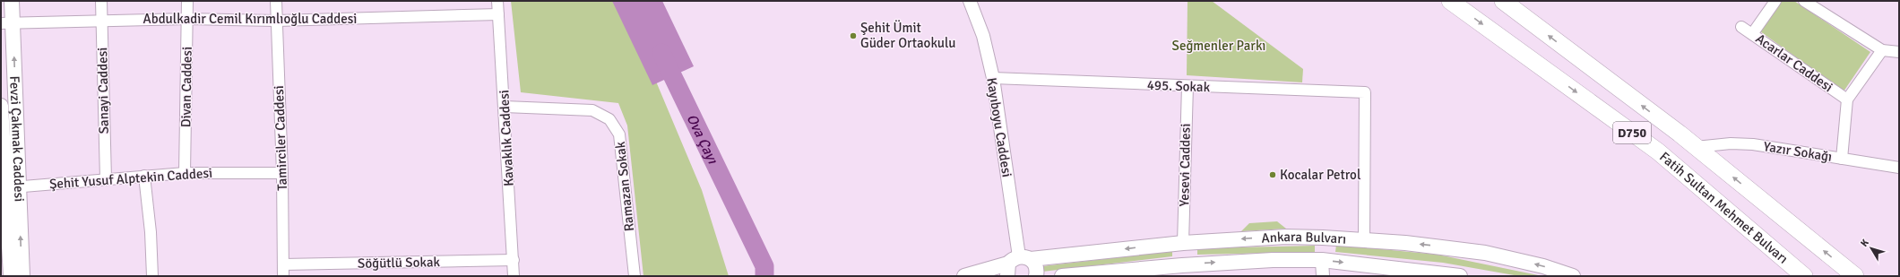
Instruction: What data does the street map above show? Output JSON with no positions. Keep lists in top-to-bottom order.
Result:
{
  "streets": {
    "highway": ["D750", "Fatih Sultan Mehmet Bulvarı"],
    "main road": ["Fevzi Çakmak Caddesi", "Ankara Bulvarı"],
    "street": [
      "Abdulkadir Cemil Kırımlıoğlu Caddesi",
      "Acarlar Caddesi",
      "495. Sokak",
      "Divan Caddesi",
      "Sanayi Caddesi",
      "Kayıboyu Caddesi",
      "Tamirciler Caddesi",
      "Kavaklık Caddesi",
      "Yazır Sokağı",
      "Yesevi Caddesi",
      "Şehit Yusuf Alptekin Caddesi",
      "Ramazan Sokak",
      "Söğütlü Sokak"
    ]
  },
  "crossings": [
    ["Abdulkadir Cemil Kırımlıoğlu Caddesi", "Divan Caddesi"],
    ["Abdulkadir Cemil Kırımlıoğlu Caddesi", "Sanayi Caddesi"],
    ["Abdulkadir Cemil Kırımlıoğlu Caddesi", "Tamirciler Caddesi"],
    ["Abdulkadir Cemil Kırımlıoğlu Caddesi", "Kavaklık Caddesi"],
    ["Abdulkadir Cemil Kırımlıoğlu Caddesi", "Fevzi Çakmak Caddesi"],
    ["495. Sokak", "Kayıboyu Caddesi"],
    ["495. Sokak", "Yesevi Caddesi"],
    ["495. Sokak", "Ankara Bulvarı"],
    ["Divan Caddesi", "Şehit Yusuf Alptekin Caddesi"],
    ["Sanayi Caddesi", "Şehit Yusuf Alptekin Caddesi"],
    ["Kayıboyu Caddesi", "Ankara Bulvarı"],
    ["D750", "Yazır Sokağı"],
    ["Tamirciler Caddesi", "Şehit Yusuf Alptekin Caddesi"],
    ["Tamirciler Caddesi", "Söğütlü Sokak"],
    ["Kavaklık Caddesi", "Ramazan Sokak"],
    ["Kavaklık Caddesi", "Söğütlü Sokak"],
    ["Fevzi Çakmak Caddesi", "Şehit Yusuf Alptekin Caddesi"],
    ["Yesevi Caddesi", "Ankara Bulvarı"]
  ],
  "water": ["Ova Çayı"],
  "parks": ["Seğmenler Parkı"],
  "places": ["Şehit Ümit Güder Ortaokulu", "Kocalar Petrol"],
  "north": "top left"
}
